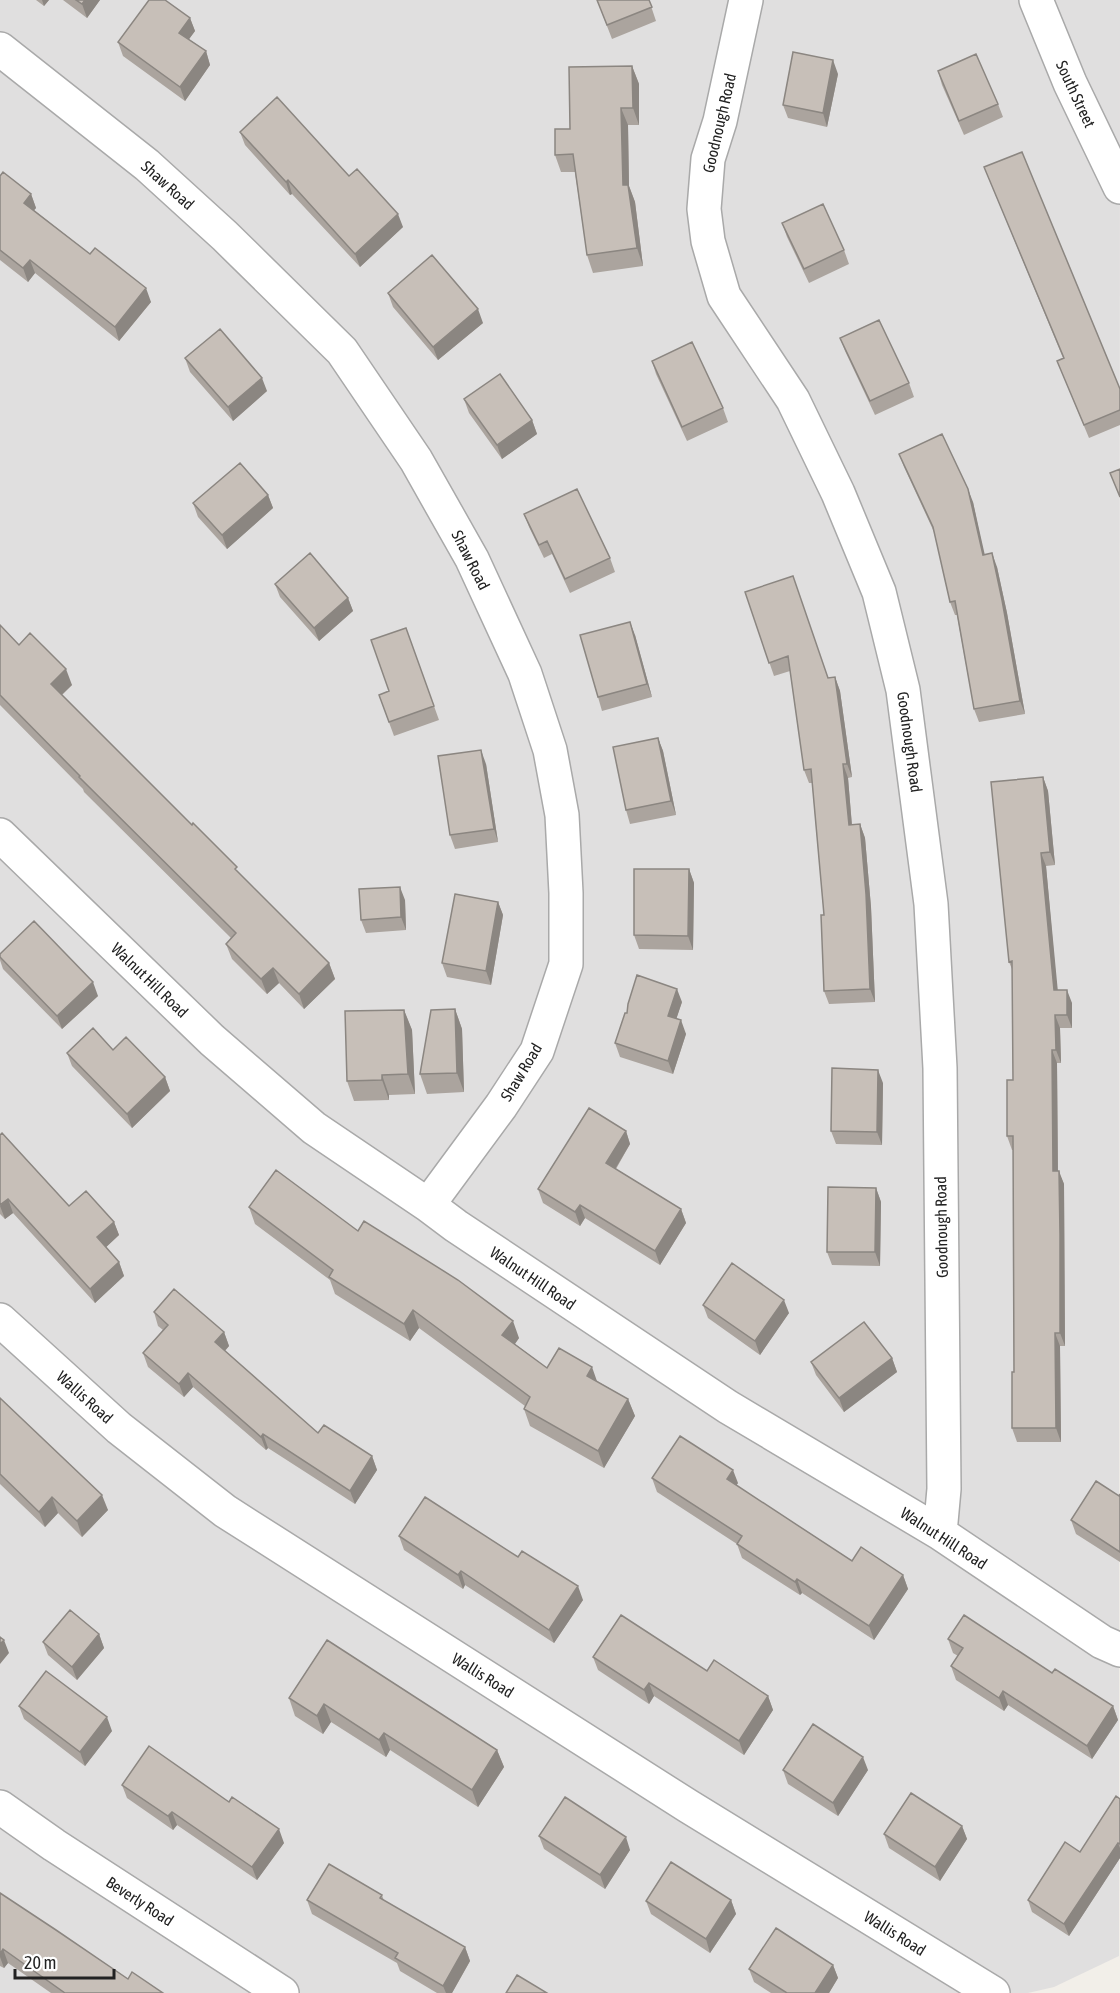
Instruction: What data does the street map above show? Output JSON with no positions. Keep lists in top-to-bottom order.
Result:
{
  "streets": {
    "street": [
      "South Street",
      "Goodnough Road",
      "Shaw Road",
      "Walnut Hill Road",
      "Wallis Road",
      "Beverly Road"
    ]
  },
  "crossings": [
    ["Goodnough Road", "Walnut Hill Road"],
    ["Shaw Road", "Walnut Hill Road"]
  ],
  "scale_bar": "20 m"
}
